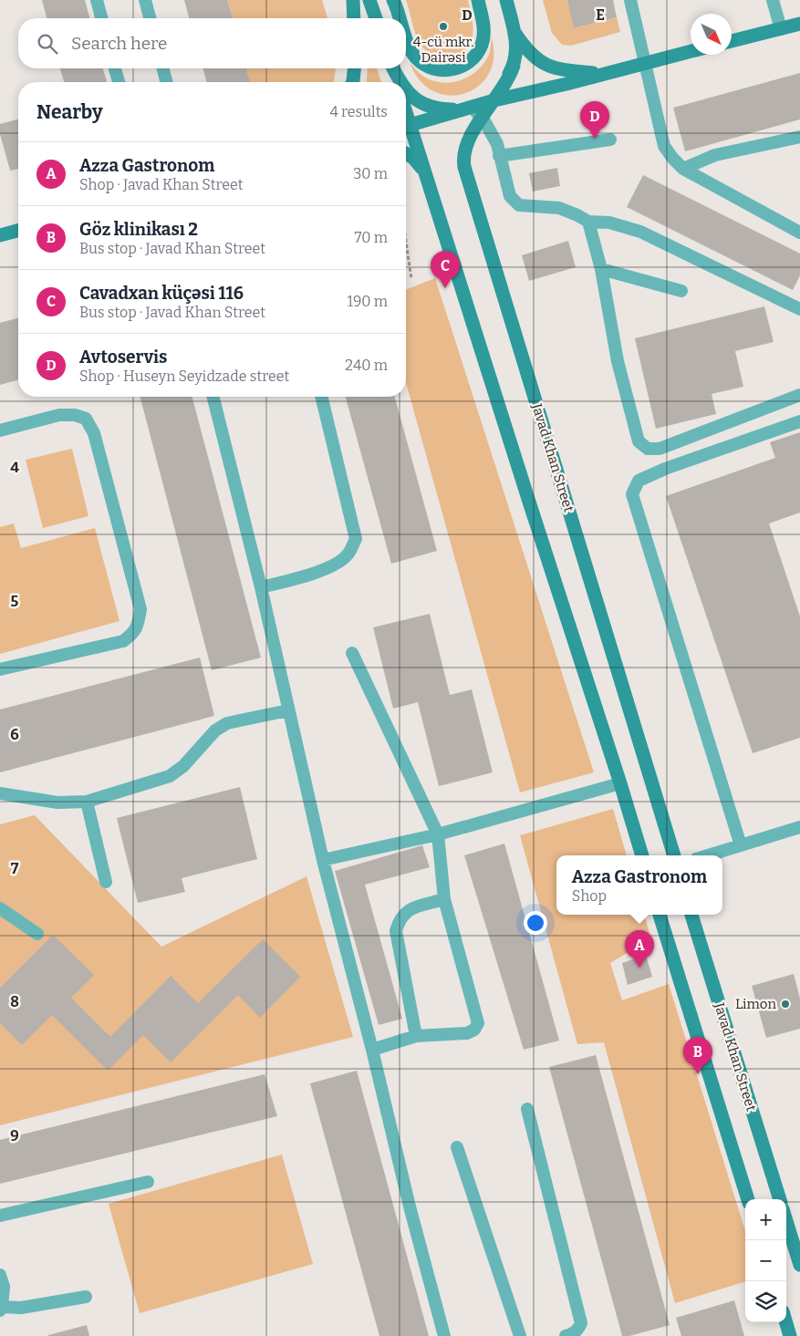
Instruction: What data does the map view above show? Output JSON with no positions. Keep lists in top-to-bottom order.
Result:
{
  "streets": {
    "street": ["Javad Khan Street"]
  },
  "places": ["4-cü mkr. Dairəsi", "Limon"],
  "north": "bottom right",
  "page": {
    "search": "Search here",
    "heading": ["Nearby", "4 results"],
    "pins": [
      "D",
      "C",
      "A",
      "B"
    ],
    "list": [
      {
        "mark": "A",
        "name": "Azza Gastronom",
        "note": "Shop · Javad Khan Street",
        "value": "30 m"
      },
      {
        "mark": "B",
        "name": "Göz klinikası 2",
        "note": "Bus stop · Javad Khan Street",
        "value": "70 m"
      },
      {
        "mark": "C",
        "name": "Cavadxan küçəsi 116",
        "note": "Bus stop · Javad Khan Street",
        "value": "190 m"
      },
      {
        "mark": "D",
        "name": "Avtoservis",
        "note": "Shop · Huseyn Seyidzade street",
        "value": "240 m"
      }
    ],
    "popup": ["Azza Gastronom", "Shop"],
    "map_buttons": ["+", "−"]
  },
  "grid": {
    "columns": ["D", "E"],
    "rows": [
      "4",
      "5",
      "6",
      "7",
      "8",
      "9"
    ]
  }
}
